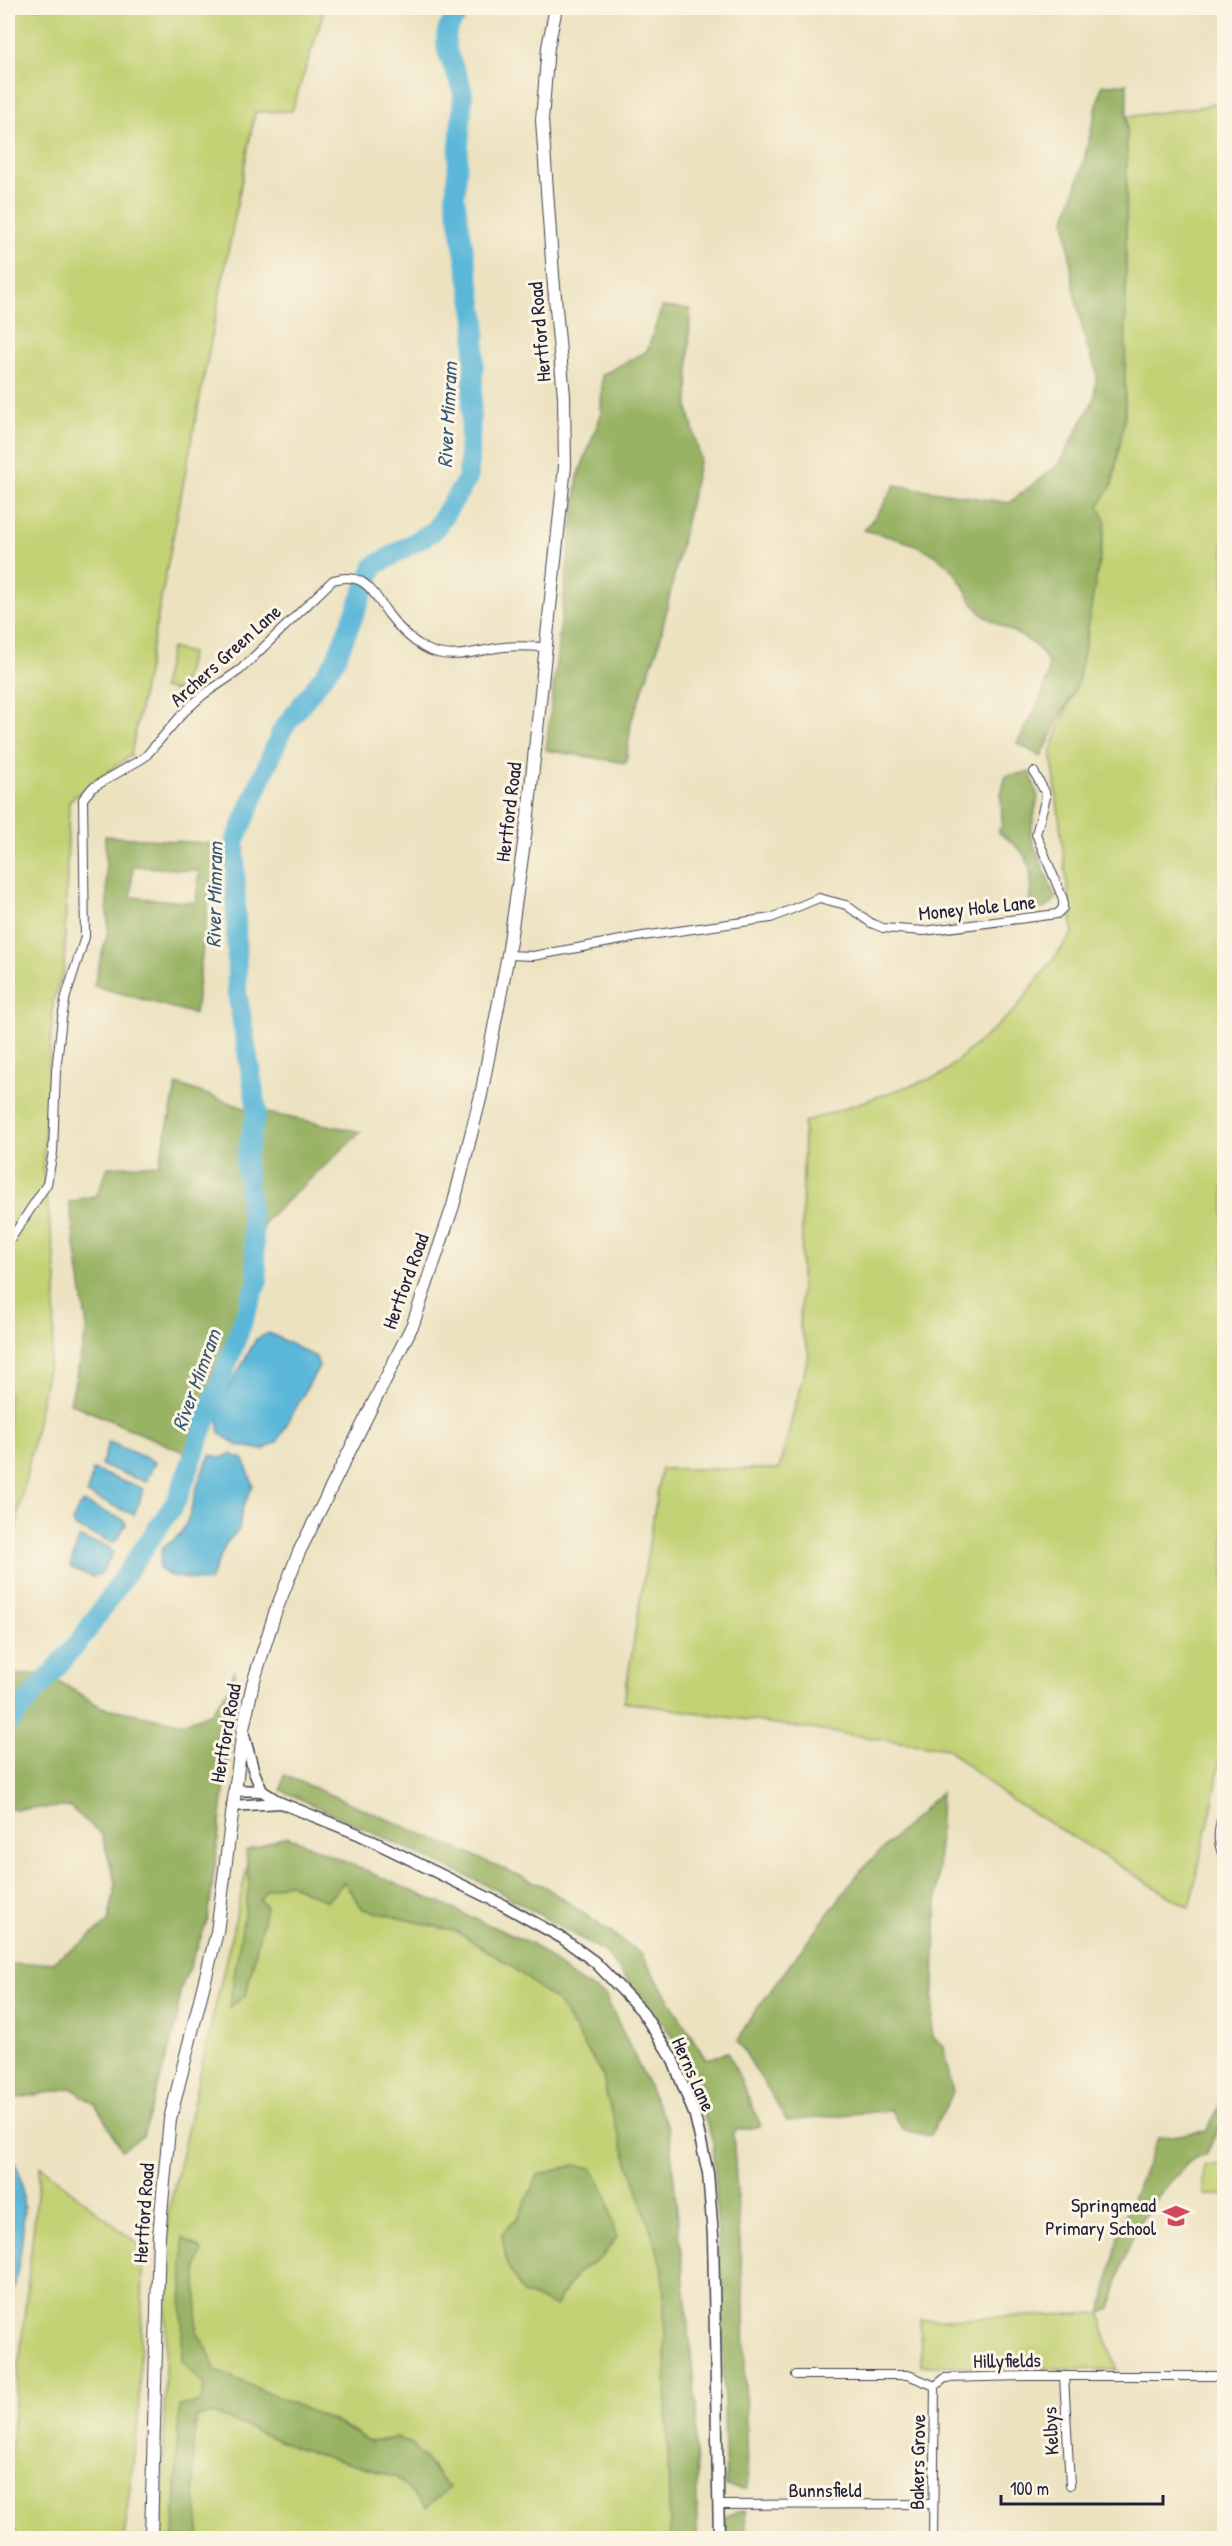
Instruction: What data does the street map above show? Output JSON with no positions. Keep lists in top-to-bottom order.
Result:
{
  "streets": {
    "main road": ["Hertford Road"],
    "street": [
      "Archers Green Lane",
      "Money Hole Lane",
      "Herns Lane",
      "Hillyfields",
      "Kelbys",
      "Bakers Grove",
      "Bunnsfield"
    ]
  },
  "crossings": [
    ["Hertford Road", "Archers Green Lane"],
    ["Hertford Road", "Money Hole Lane"],
    ["Hertford Road", "Herns Lane"],
    ["Herns Lane", "Bunnsfield"],
    ["Hillyfields", "Kelbys"],
    ["Hillyfields", "Bakers Grove"],
    ["Bakers Grove", "Bunnsfield"]
  ],
  "water": ["River Mimram"],
  "places": {
    "school or university": ["Springmead Primary School"]
  },
  "scale_bar": "100 m"
}
